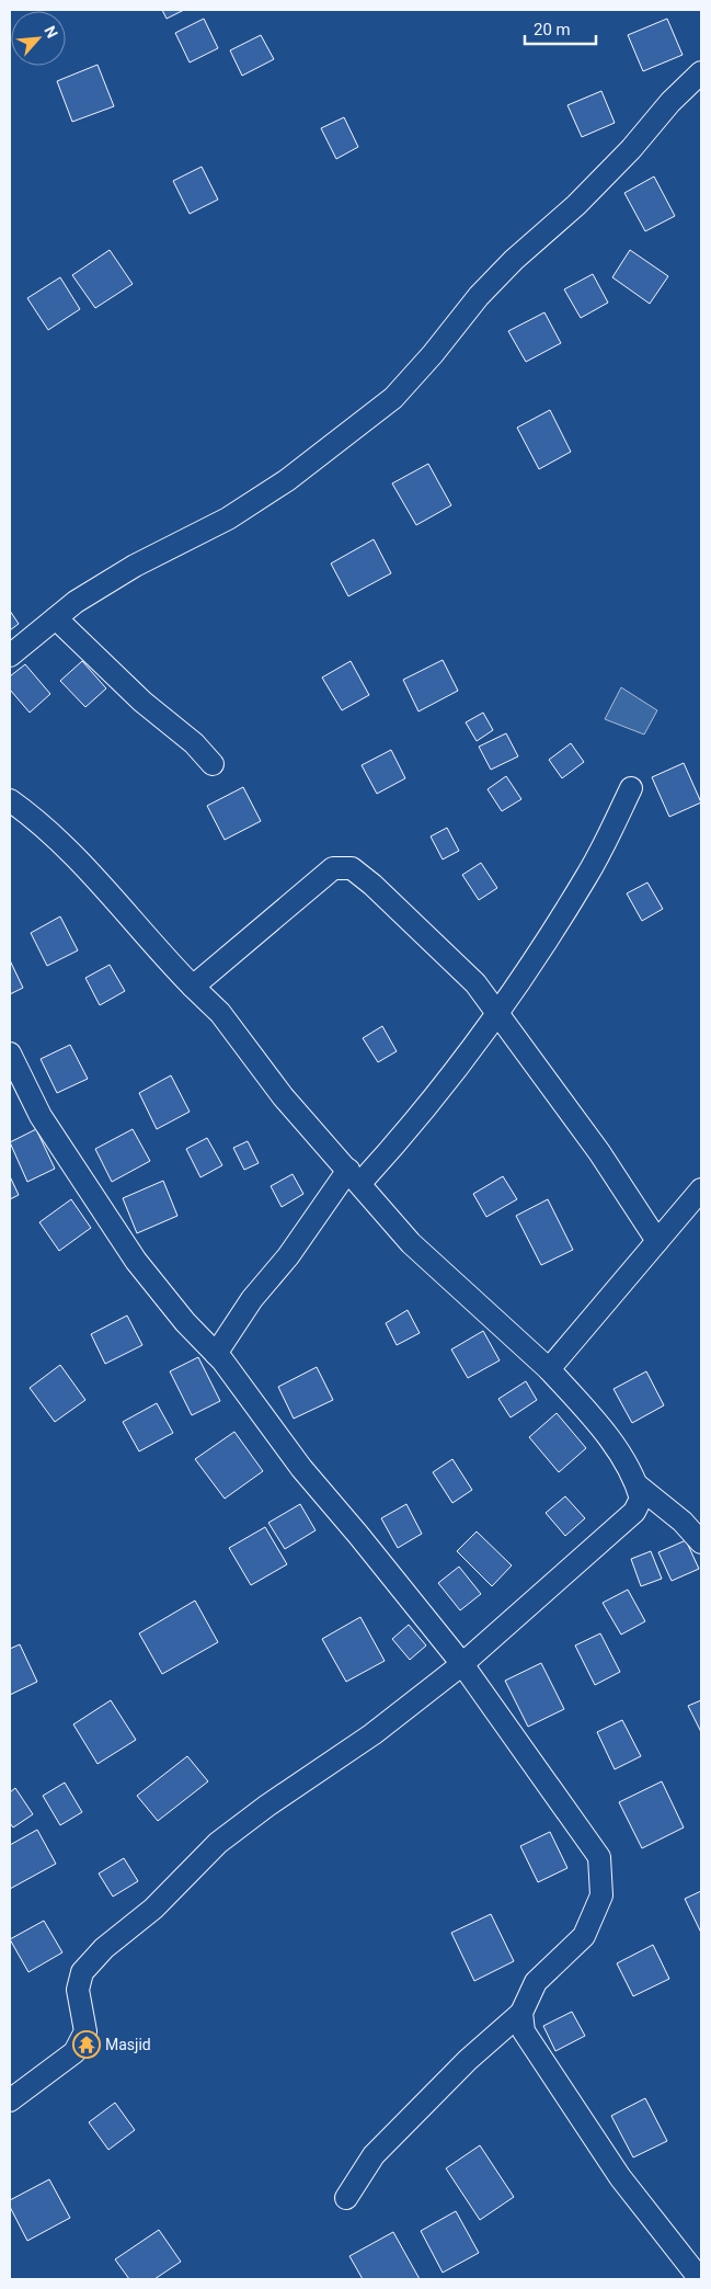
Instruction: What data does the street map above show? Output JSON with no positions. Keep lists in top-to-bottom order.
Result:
{
  "places": {
    "temple": ["Masjid"]
  },
  "scale_bar": "20 m",
  "north": "top right"
}
